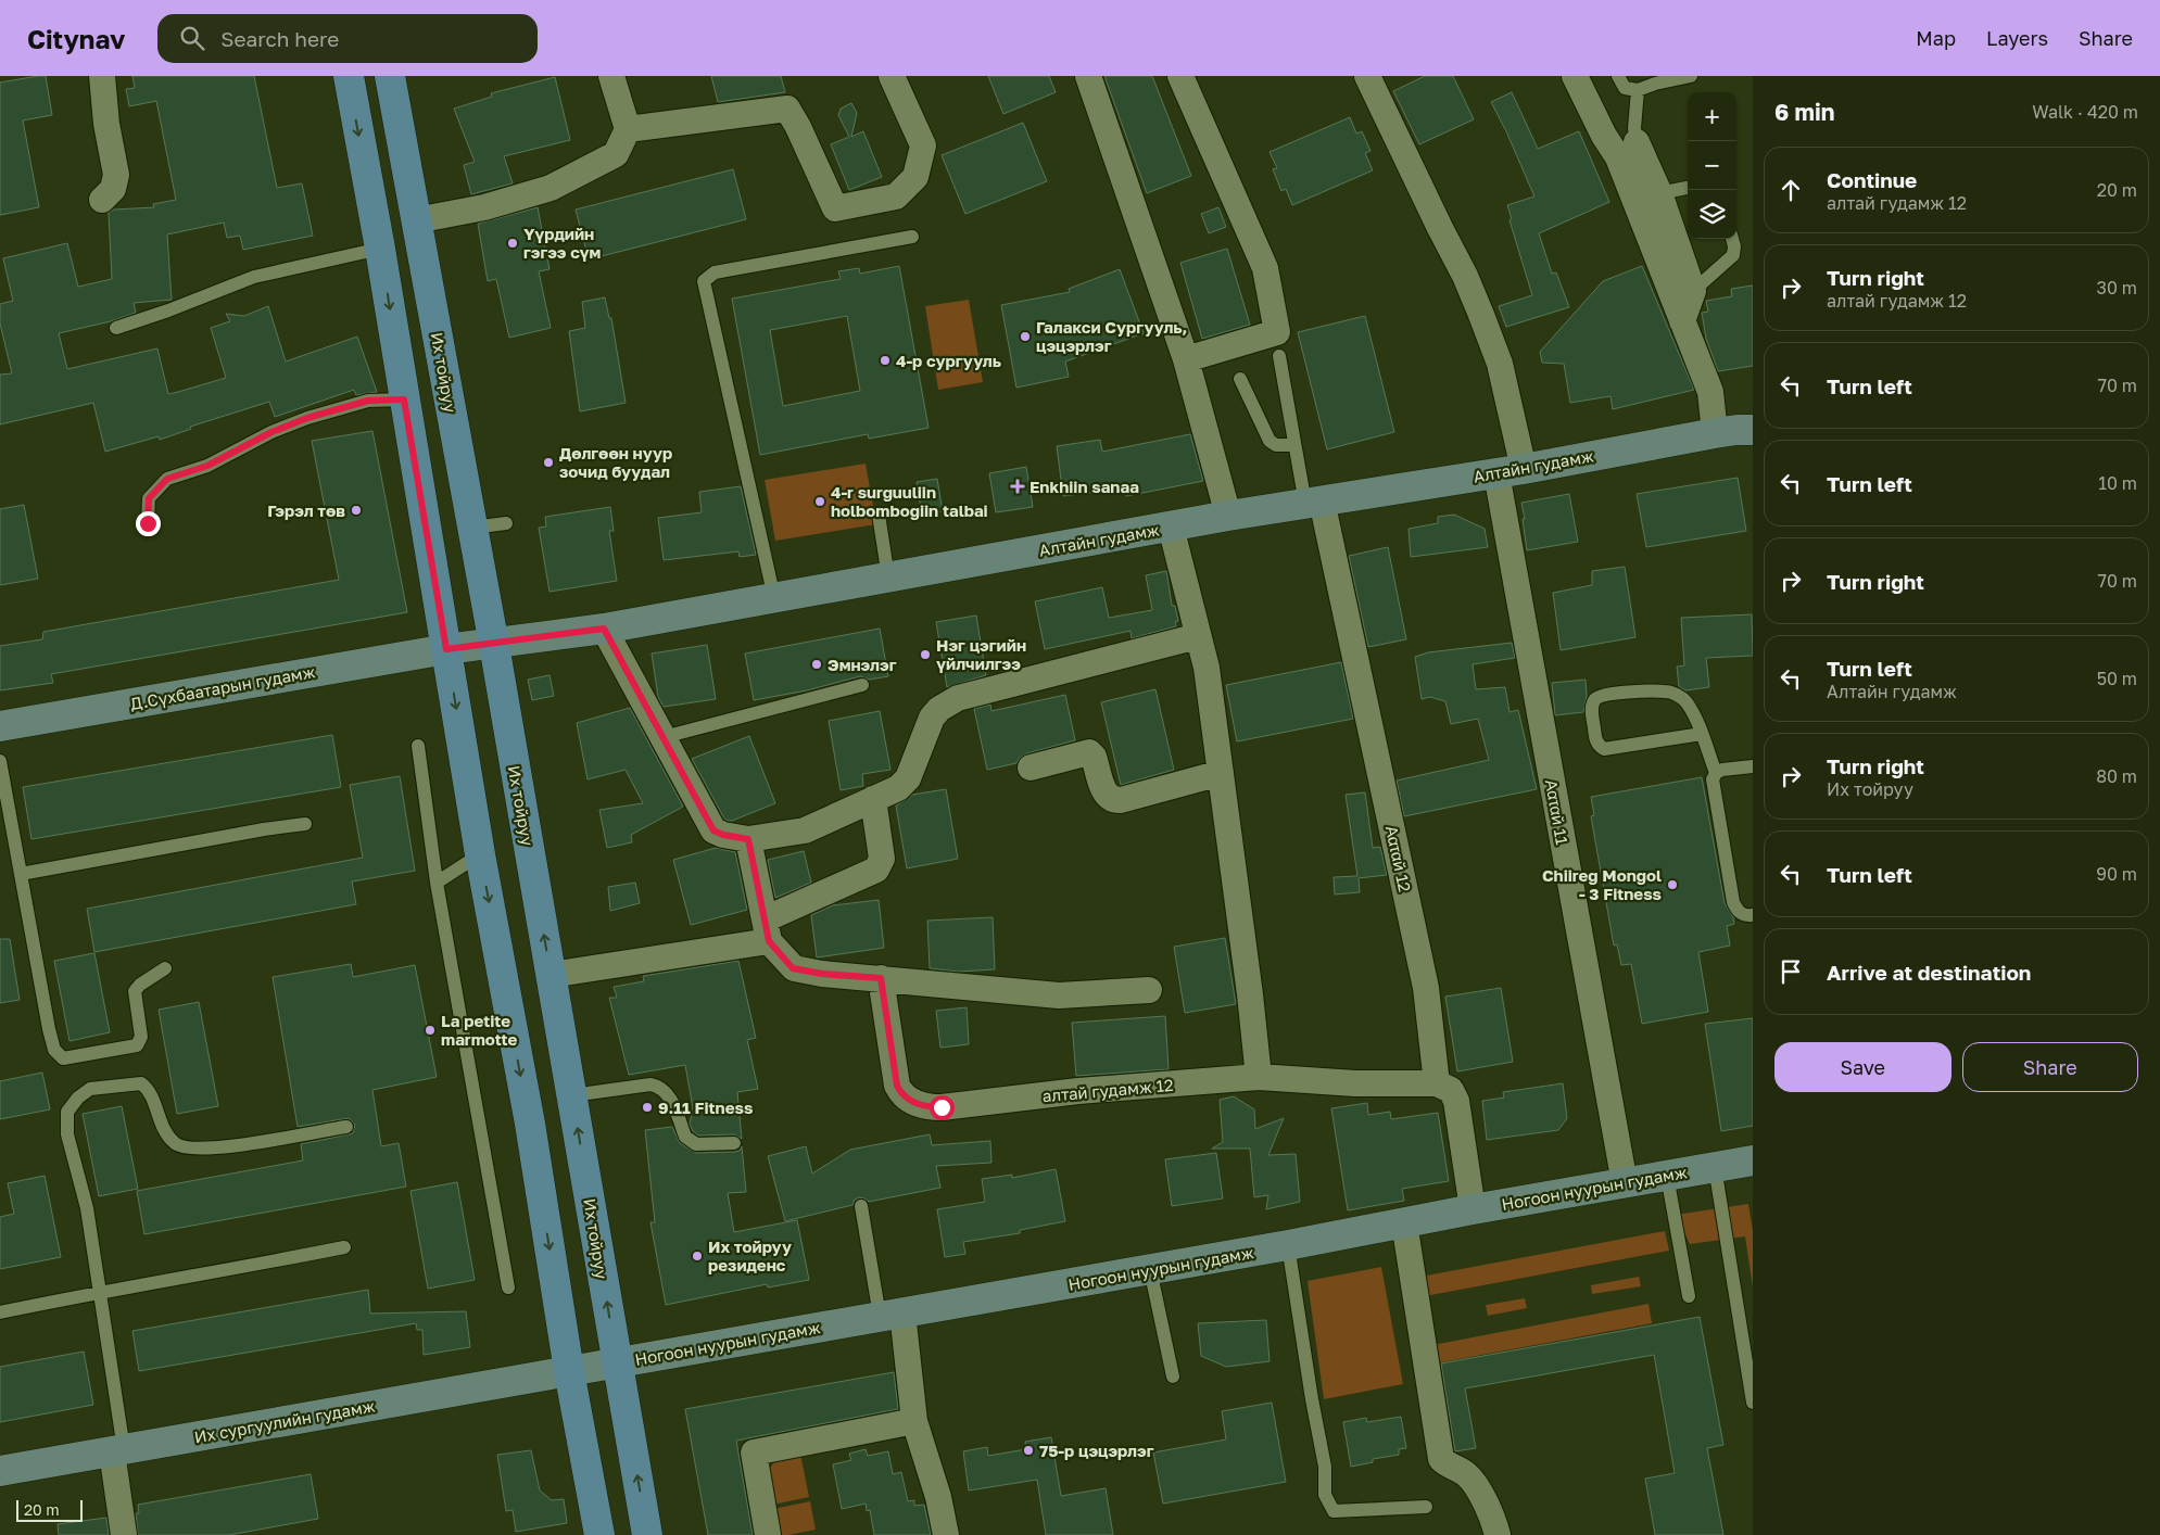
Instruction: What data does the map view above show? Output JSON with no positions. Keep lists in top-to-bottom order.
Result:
{
  "streets": {
    "main road": [
      "Их тойруу",
      "Алтайн гудамж",
      "Д.Сүхбаатарын гудамж",
      "Ногоон нуурын гудамж",
      "Их сургуулийн гудамж"
    ],
    "street": ["Ααταй 11", "Ααταй 12", "алтай гудамж 12"]
  },
  "crossings": [
    ["Их тойруу", "Алтайн гудамж"],
    ["Их тойруу", "Ногоон нуурын гудамж"],
    ["Алтайн гудамж", "Д.Сүхбаатарын гудамж"],
    ["Алтайн гудамж", "Ααταй 11"],
    ["Алтайн гудамж", "Ααταй 12"],
    ["Ααταй 11", "Ногоон нуурын гудамж"],
    ["Ααταй 12", "алтай гудамж 12"],
    ["Ногоон нуурын гудамж", "Их сургуулийн гудамж"]
  ],
  "places": {
    "other": [
      "Үүрдийн гэгээ сүм",
      "Галакси Сургууль, цэцэрлэг",
      "4-р сургууль",
      "Дөлгөөн нуур зочид буудал",
      "4-r surguuliin holbombogiin talbai",
      "Гэрэл төв",
      "Нэг цэгийн үйлчилгээ",
      "Эмнэлэг",
      "Chiireg Mongol - 3 Fitness",
      "La petite marmotte",
      "9.11 Fitness",
      "Их тойруу резиденс",
      "75-р цэцэрлэг"
    ],
    "health": ["Enkhiin sanaa"]
  },
  "scale_bar": "20 m",
  "page": {
    "header": "Citynav",
    "search": "Search here",
    "nav": ["Map", "Layers", "Share"],
    "heading": ["6 min", "Walk · 420 m"],
    "map_buttons": ["+", "−"],
    "list": [
      ["Continue", "алтай гудамж 12", "20 m"],
      ["Turn right", "алтай гудамж 12", "30 m"],
      ["Turn left", "70 m"],
      ["Turn left", "10 m"],
      ["Turn right", "70 m"],
      ["Turn left", "Алтайн гудамж", "50 m"],
      ["Turn right", "Их тойруу", "80 m"],
      ["Turn left", "90 m"],
      "Arrive at destination"
    ],
    "buttons": ["Save", "Share"],
    "scale": "20 m"
  }
}
